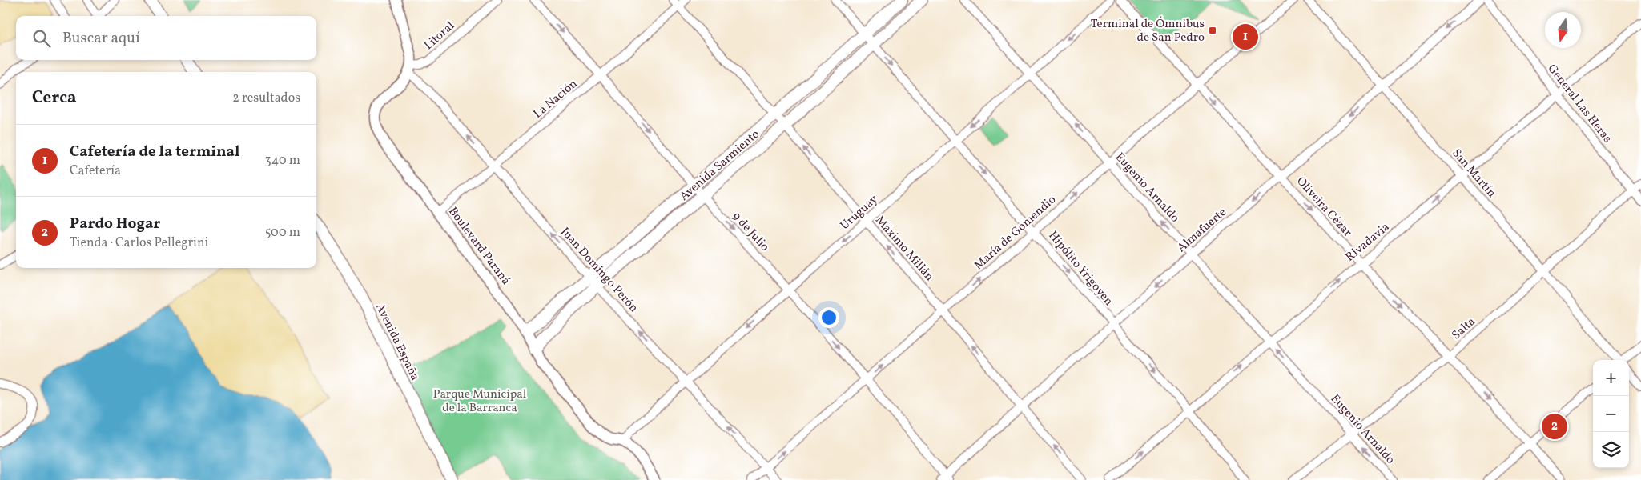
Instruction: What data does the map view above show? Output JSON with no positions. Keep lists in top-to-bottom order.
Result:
{
  "streets": {
    "main road": ["Avenida Sarmiento", "Avenida España"],
    "street": [
      "Litoral",
      "La Nación",
      "General Las Heras",
      "San Martín",
      "Eugenio Arnaldo",
      "Oliveira Cézar",
      "Uruguay",
      "Almafuerte",
      "9 de Julio",
      "María de Gomendio",
      "Rivadavia",
      "Boulevard Paraná",
      "Máximo Millán",
      "Hipólito Yrigoyen",
      "Juan Domingo Perón",
      "Salta"
    ]
  },
  "crossings": [
    ["Litoral", "Boulevard Paraná"],
    ["Litoral", "Juan Domingo Perón"],
    ["La Nación", "9 de Julio"],
    ["La Nación", "Boulevard Paraná"],
    ["La Nación", "Máximo Millán"],
    ["La Nación", "Juan Domingo Perón"],
    ["General Las Heras", "Rivadavia"],
    ["General Las Heras", "Salta"],
    ["Avenida Sarmiento", "9 de Julio"],
    ["Avenida Sarmiento", "Boulevard Paraná"],
    ["Avenida Sarmiento", "Máximo Millán"],
    ["Avenida Sarmiento", "Hipólito Yrigoyen"],
    ["Avenida Sarmiento", "Juan Domingo Perón"],
    ["San Martín", "Almafuerte"],
    ["San Martín", "Rivadavia"],
    ["San Martín", "Salta"],
    ["Eugenio Arnaldo", "Uruguay"],
    ["Eugenio Arnaldo", "Almafuerte"],
    ["Eugenio Arnaldo", "María de Gomendio"],
    ["Eugenio Arnaldo", "Rivadavia"],
    ["Eugenio Arnaldo", "Salta"],
    ["Oliveira Cézar", "Almafuerte"],
    ["Oliveira Cézar", "María de Gomendio"],
    ["Oliveira Cézar", "Rivadavia"],
    ["Oliveira Cézar", "Salta"],
    ["Uruguay", "9 de Julio"],
    ["Uruguay", "Boulevard Paraná"],
    ["Uruguay", "Máximo Millán"],
    ["Uruguay", "Hipólito Yrigoyen"],
    ["Uruguay", "Juan Domingo Perón"],
    ["Almafuerte", "9 de Julio"],
    ["Almafuerte", "Máximo Millán"],
    ["Almafuerte", "Hipólito Yrigoyen"],
    ["9 de Julio", "María de Gomendio"],
    ["María de Gomendio", "Máximo Millán"],
    ["María de Gomendio", "Hipólito Yrigoyen"],
    ["María de Gomendio", "Juan Domingo Perón"],
    ["Rivadavia", "Hipólito Yrigoyen"],
    ["Boulevard Paraná", "Juan Domingo Perón"]
  ],
  "one_way": [
    "Eugenio Arnaldo",
    "Oliveira Cézar",
    "Uruguay",
    "Almafuerte",
    "9 de Julio",
    "María de Gomendio",
    "Rivadavia",
    "Máximo Millán",
    "Hipólito Yrigoyen",
    "Juan Domingo Perón"
  ],
  "parks": ["Parque Municipal de la Barranca"],
  "places": {
    "transit": ["Terminal de Ómnibus de San Pedro"]
  },
  "north": "bottom",
  "page": {
    "search": "Buscar aquí",
    "pins": ["1", "2"],
    "heading": ["Cerca", "2 resultados"],
    "list": [
      {
        "mark": "1",
        "name": "Cafetería de la terminal",
        "note": "Cafetería",
        "value": "340 m"
      },
      {
        "mark": "2",
        "name": "Pardo Hogar",
        "note": "Tienda · Carlos Pellegrini",
        "value": "500 m"
      }
    ],
    "map_buttons": ["+", "−"]
  }
}
